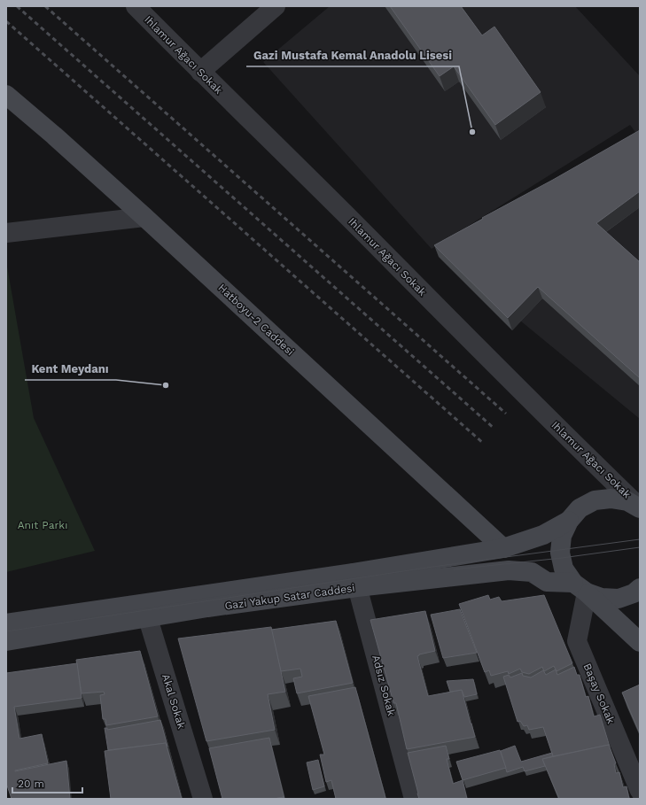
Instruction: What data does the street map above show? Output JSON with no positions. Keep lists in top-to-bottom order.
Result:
{
  "streets": {
    "main road": ["Hatboyu-2 Caddesi", "Gazi Yakup Satar Caddesi"],
    "street": [
      "Ihlamur Ağacı Sokak",
      "Adsız Sokak",
      "Başay Sokak",
      "Akal Sokak"
    ]
  },
  "crossings": [
    ["Hatboyu-2 Caddesi", "Gazi Yakup Satar Caddesi"],
    ["Gazi Yakup Satar Caddesi", "Adsız Sokak"],
    ["Gazi Yakup Satar Caddesi", "Başay Sokak"],
    ["Gazi Yakup Satar Caddesi", "Akal Sokak"]
  ],
  "parks": ["Anıt Parkı"],
  "places": ["Gazi Mustafa Kemal Anadolu Lisesi", "Kent Meydanı"],
  "scale_bar": "20 m"
}
